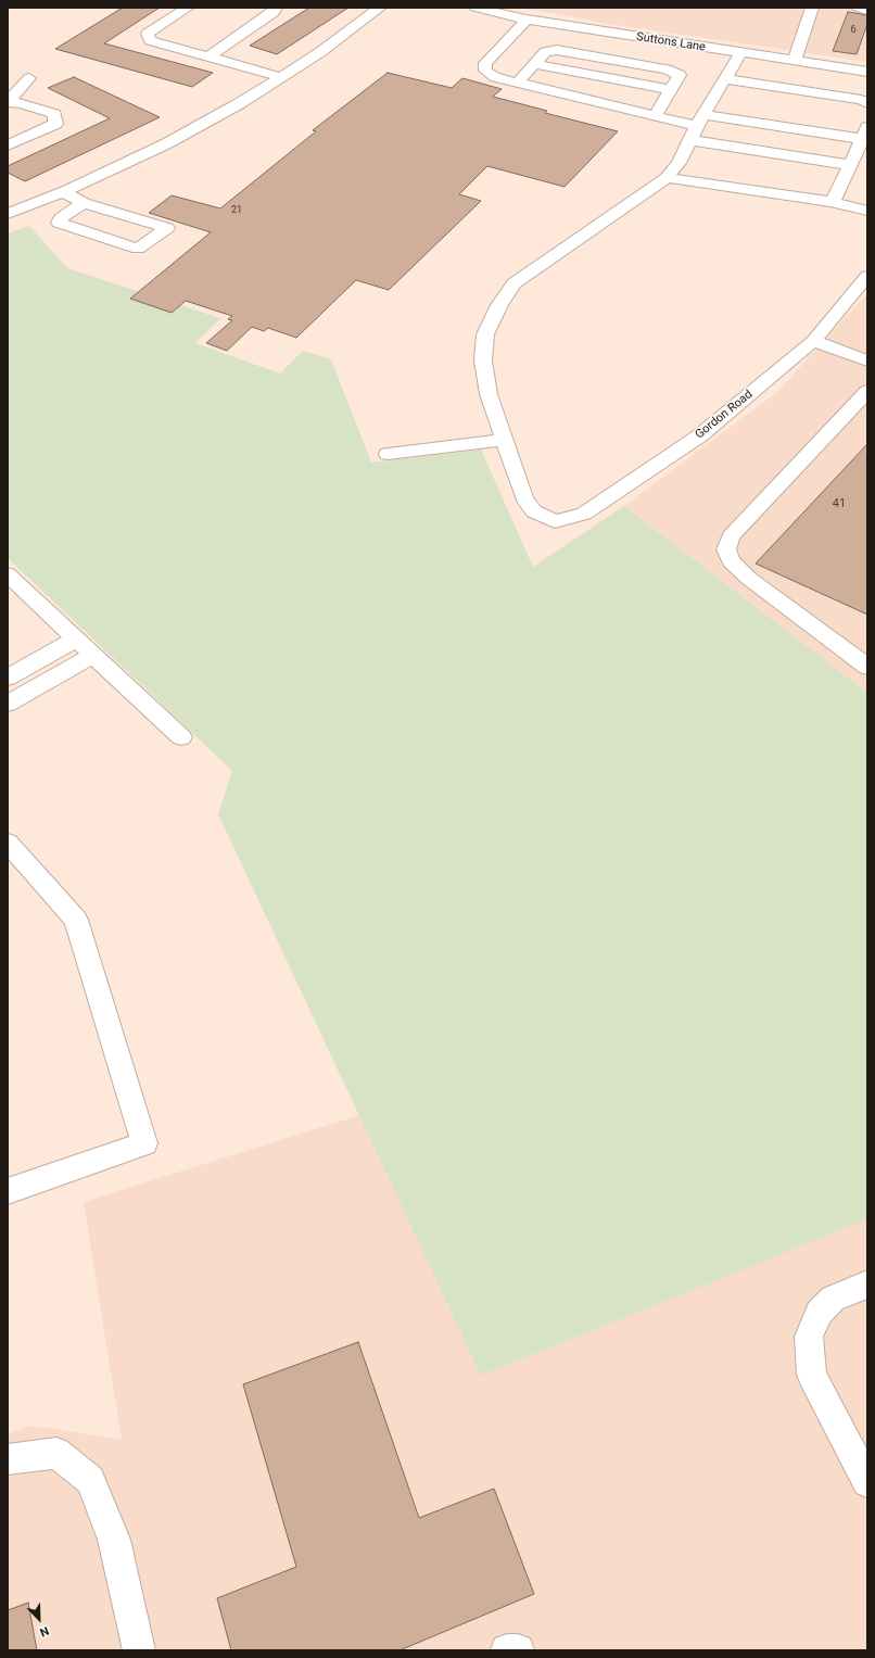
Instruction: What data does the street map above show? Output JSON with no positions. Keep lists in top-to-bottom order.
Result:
{
  "streets": {
    "street": ["Suttons Lane", "Gordon Road"]
  },
  "house_numbers": ["6", "21", "41"],
  "north": "bottom right"
}
